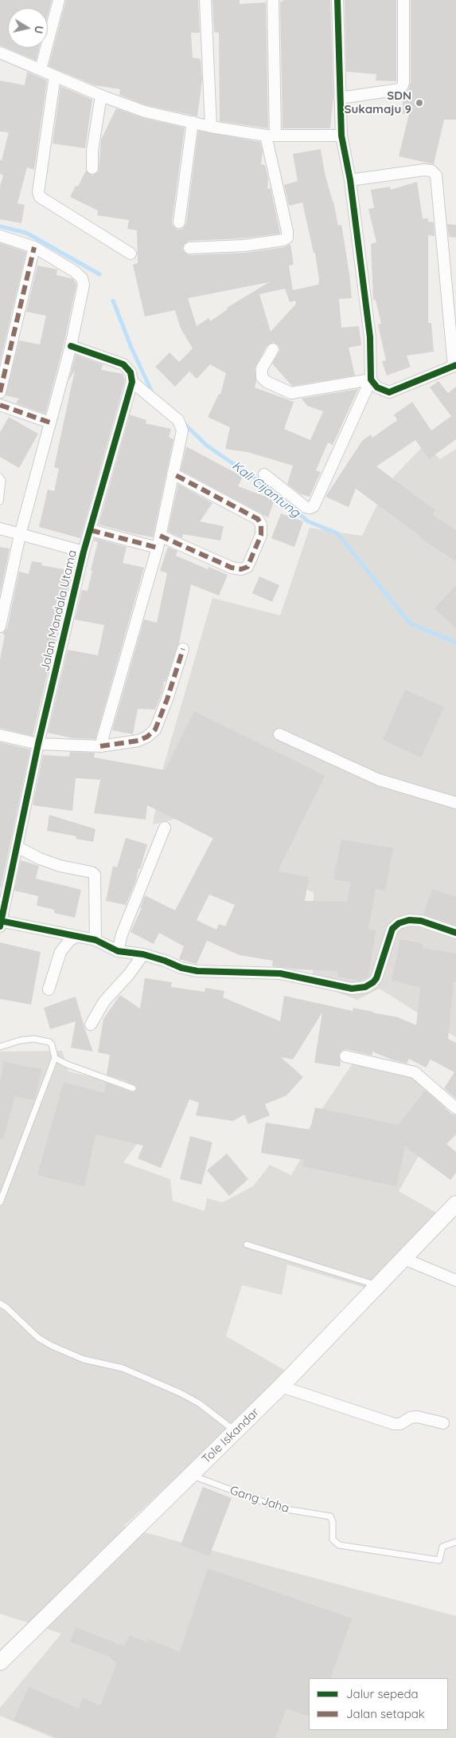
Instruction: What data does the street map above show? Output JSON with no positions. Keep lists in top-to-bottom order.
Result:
{
  "streets": {
    "main road": ["Tole Iskandar"],
    "street": ["Jalan Mandala Utama"],
    "lane": ["Gang Jaha"]
  },
  "crossings": [
    ["Tole Iskandar", "Gang Jaha"]
  ],
  "water": ["Kali Cijantung"],
  "places": ["SDN Sukamaju 9"],
  "legend": ["Jalur sepeda", "Jalan setapak"],
  "north": "right"
}
